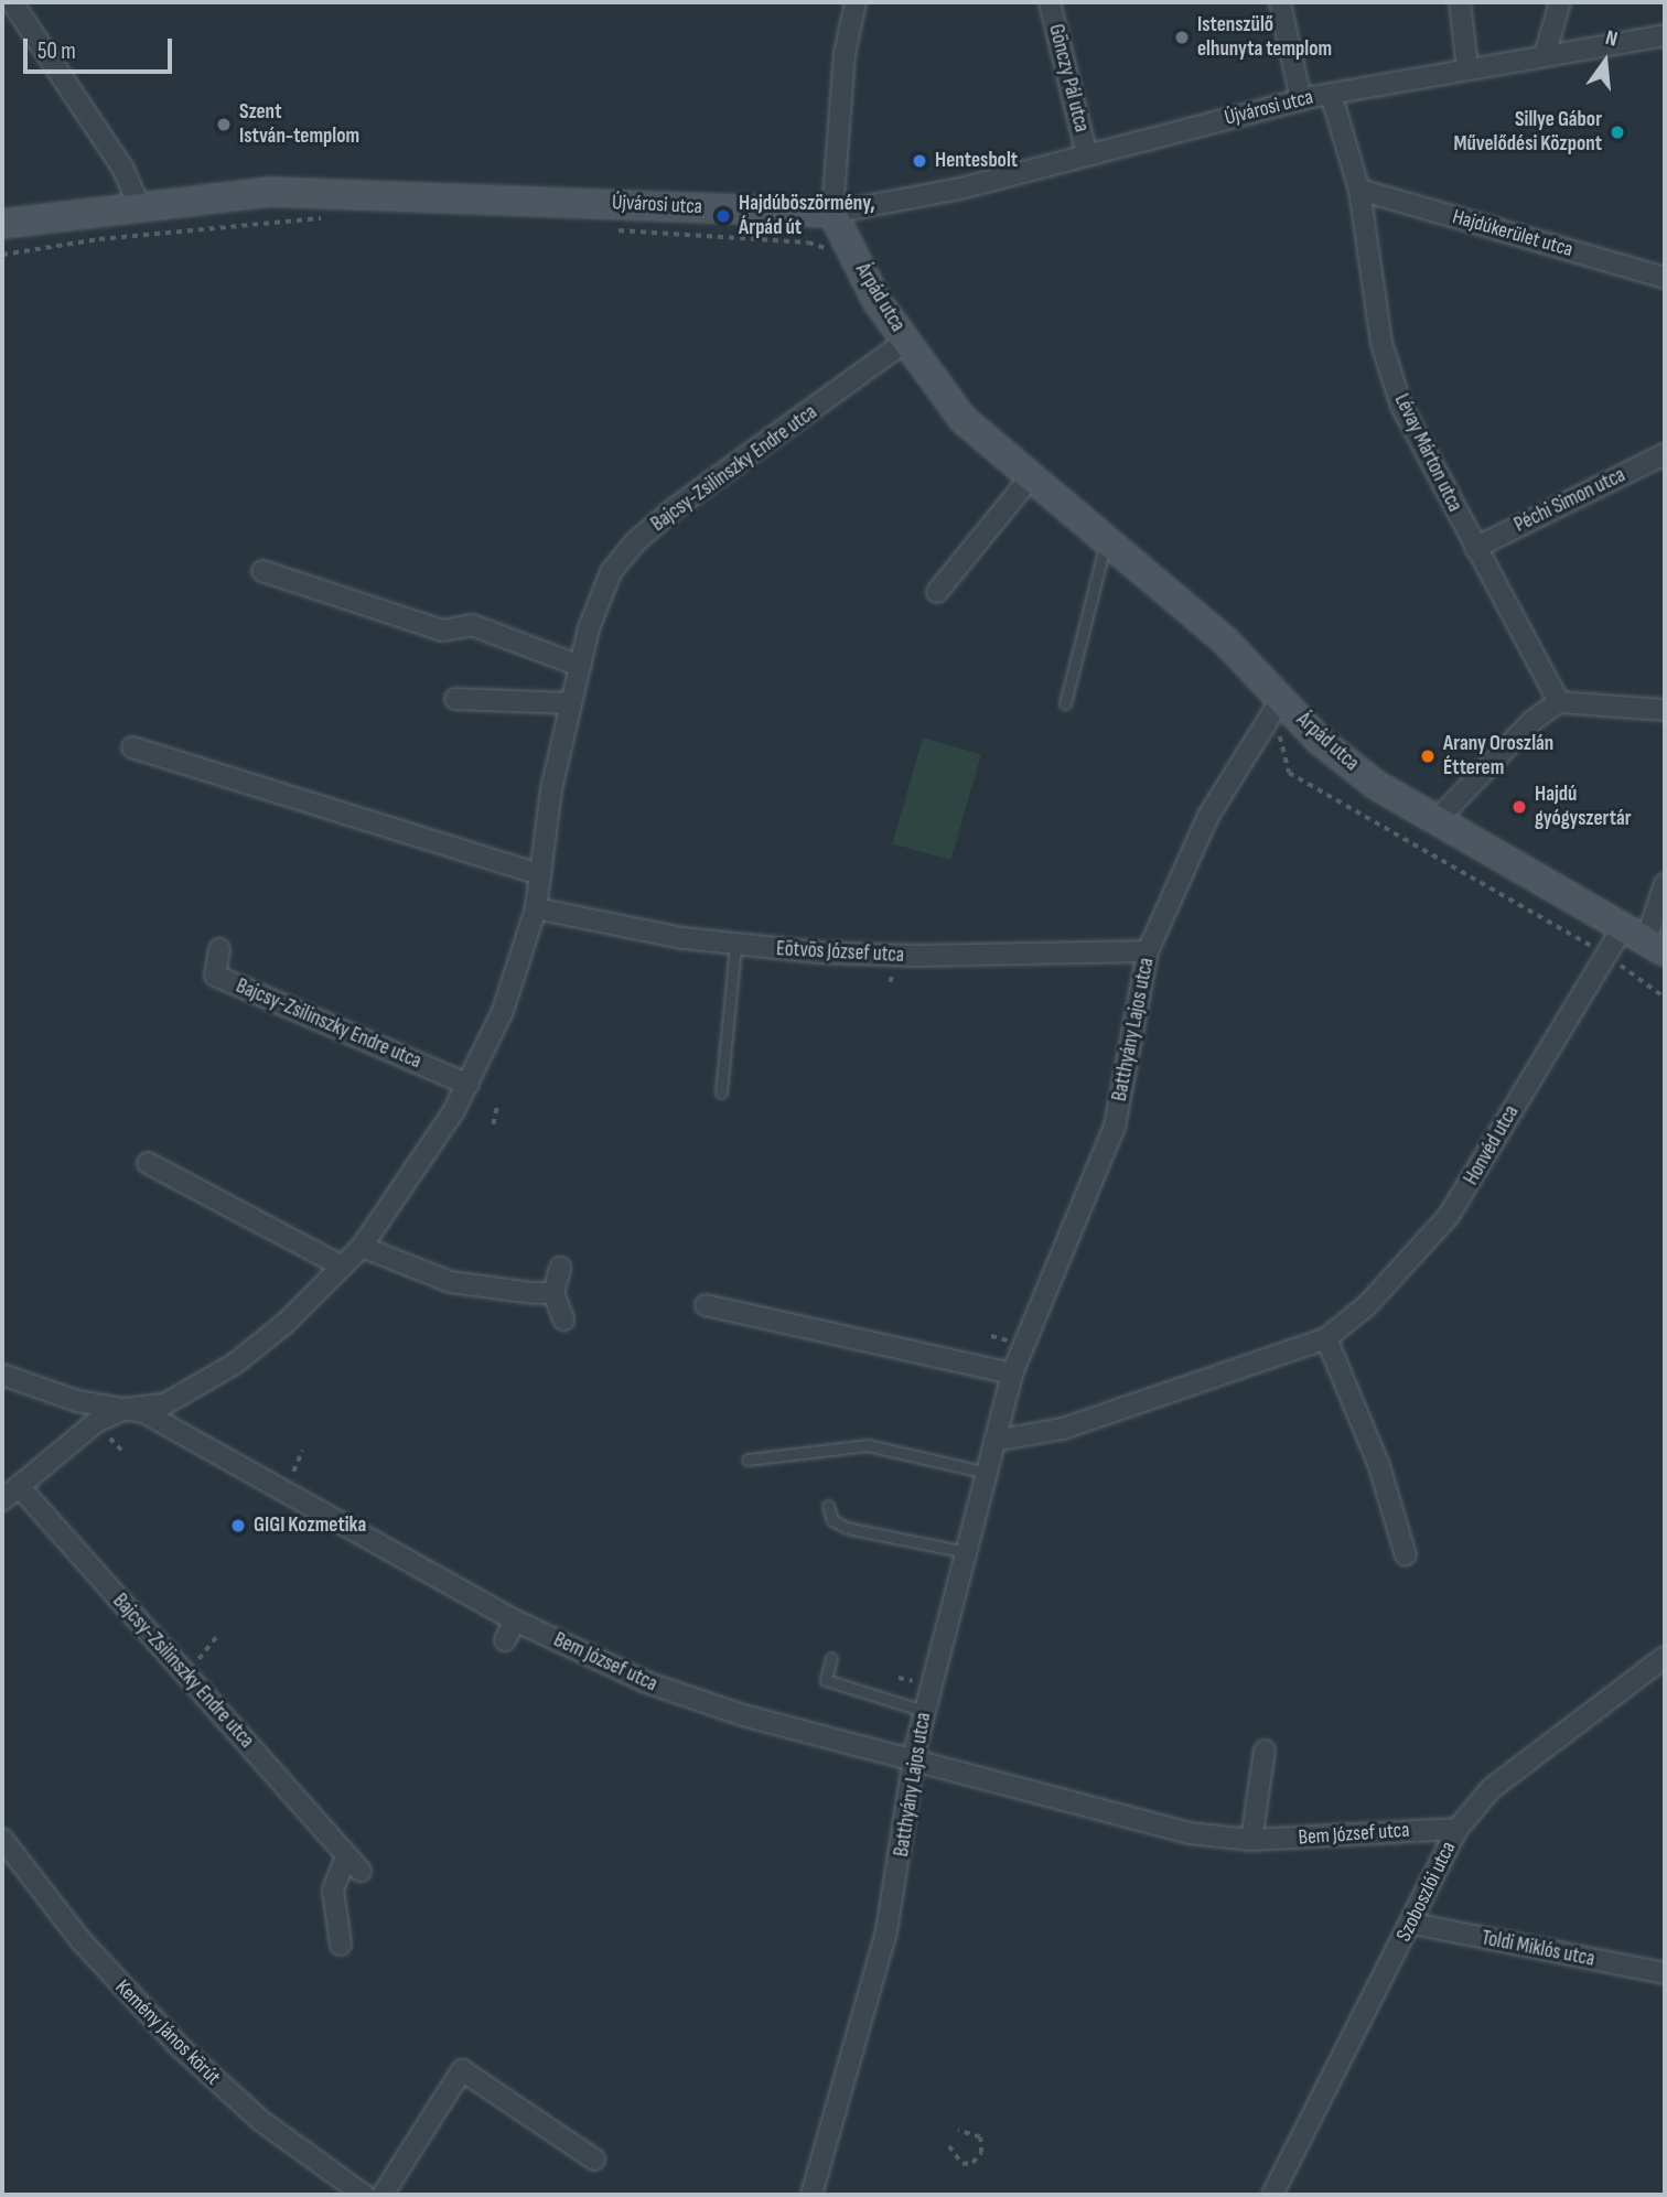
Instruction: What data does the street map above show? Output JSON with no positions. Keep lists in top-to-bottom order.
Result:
{
  "streets": {
    "street": [
      "Gönczy Pál utca",
      "Újvárosi utca",
      "Hajdúkerület utca",
      "Árpád utca",
      "Lévay Márton utca",
      "Bajcsy-Zsilinszky Endre utca",
      "Péchi Simon utca",
      "Eötvös József utca",
      "Batthyány Lajos utca",
      "Honvéd utca",
      "Bem József utca",
      "Szoboszlói utca",
      "Toldi Miklós utca",
      "Kemény János körút"
    ]
  },
  "crossings": [
    ["Gönczy Pál utca", "Újvárosi utca"],
    ["Újvárosi utca", "Árpád utca"],
    ["Újvárosi utca", "Lévay Márton utca"],
    ["Hajdúkerület utca", "Lévay Márton utca"],
    ["Árpád utca", "Bajcsy-Zsilinszky Endre utca"],
    ["Árpád utca", "Batthyány Lajos utca"],
    ["Árpád utca", "Honvéd utca"],
    ["Lévay Márton utca", "Péchi Simon utca"],
    ["Bajcsy-Zsilinszky Endre utca", "Eötvös József utca"],
    ["Bajcsy-Zsilinszky Endre utca", "Bem József utca"],
    ["Eötvös József utca", "Batthyány Lajos utca"],
    ["Batthyány Lajos utca", "Honvéd utca"],
    ["Batthyány Lajos utca", "Bem József utca"],
    ["Bem József utca", "Szoboszlói utca"],
    ["Szoboszlói utca", "Toldi Miklós utca"]
  ],
  "places": [
    "Istenszülő elhunyta templom",
    "Szent István-templom",
    "Sillye Gábor Művelődési Központ",
    "Hentesbolt",
    "Hajdúböszörmény, Árpád út",
    "Arany Oroszlán Étterem",
    "Hajdú gyógyszertár",
    "GIGI Kozmetika"
  ],
  "scale_bar": "50 m",
  "north": "top"
}
